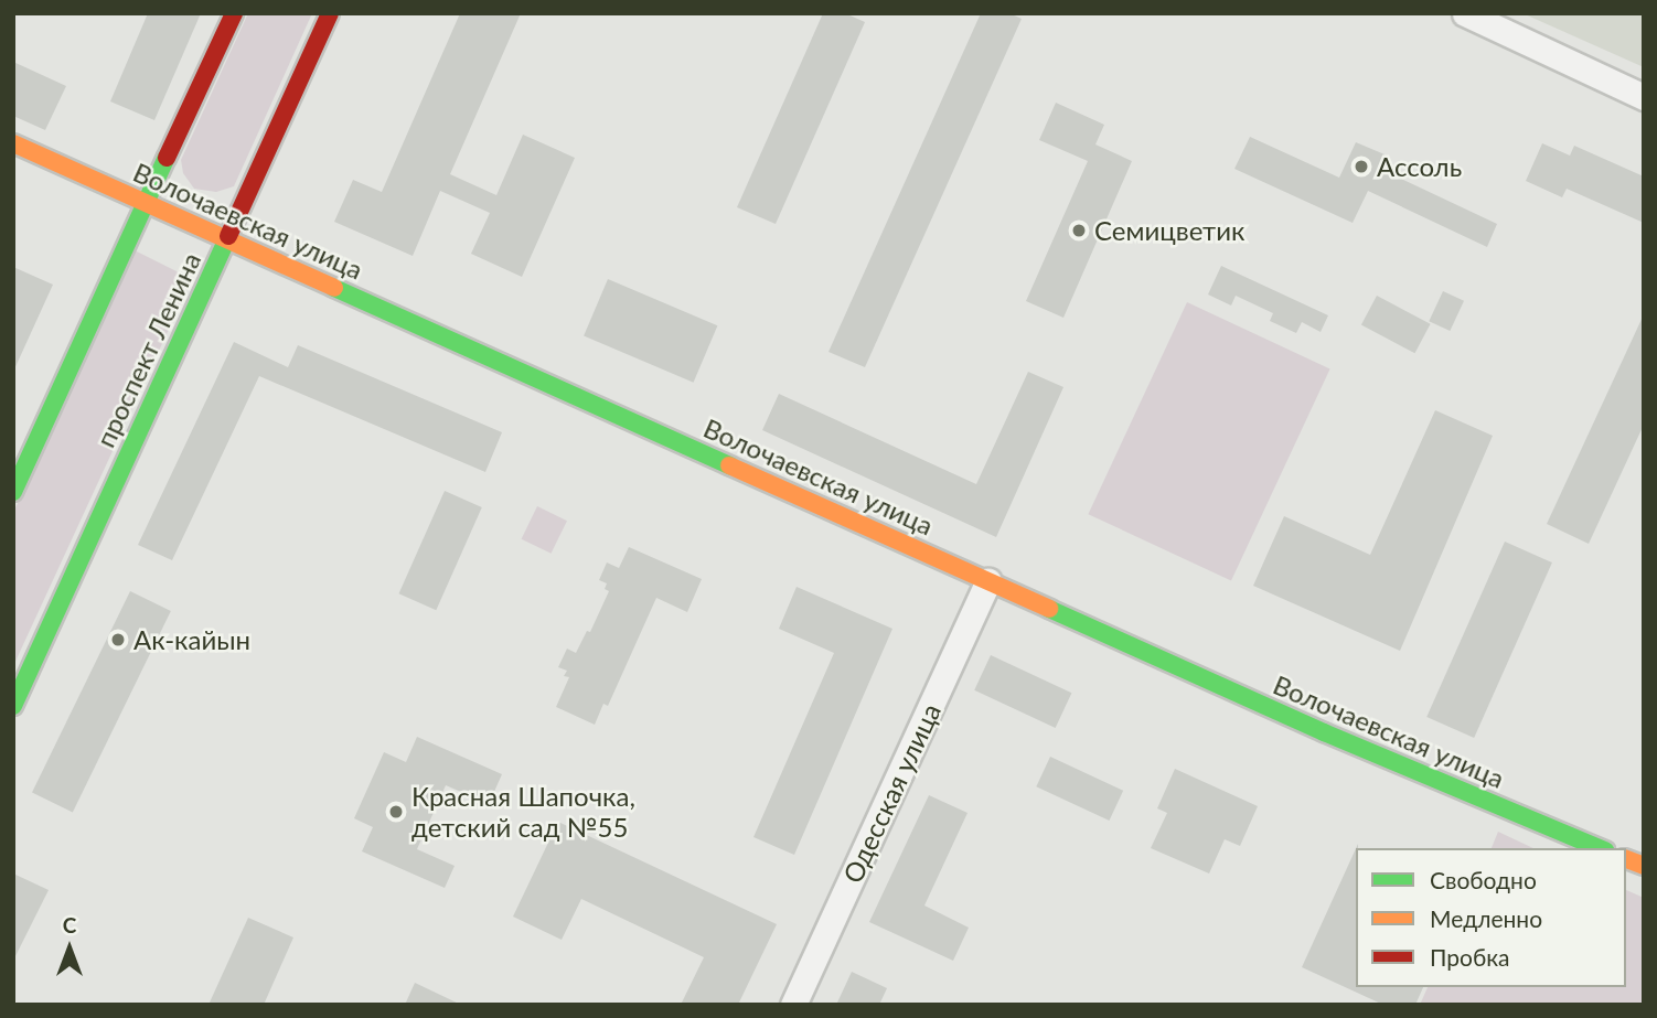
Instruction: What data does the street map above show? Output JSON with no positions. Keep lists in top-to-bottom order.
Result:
{
  "streets": {
    "street": ["Волочаевская улица", "проспект Ленина", "Одесская улица"]
  },
  "crossings": [
    ["Волочаевская улица", "проспект Ленина"],
    ["Волочаевская улица", "Одесская улица"]
  ],
  "places": [
    "Ассоль",
    "Семицветик",
    "Ак-кайын",
    "Красная Шапочка, детский сад №55"
  ],
  "legend": ["Свободно", "Медленно", "Пробка"],
  "north": "top"
}
